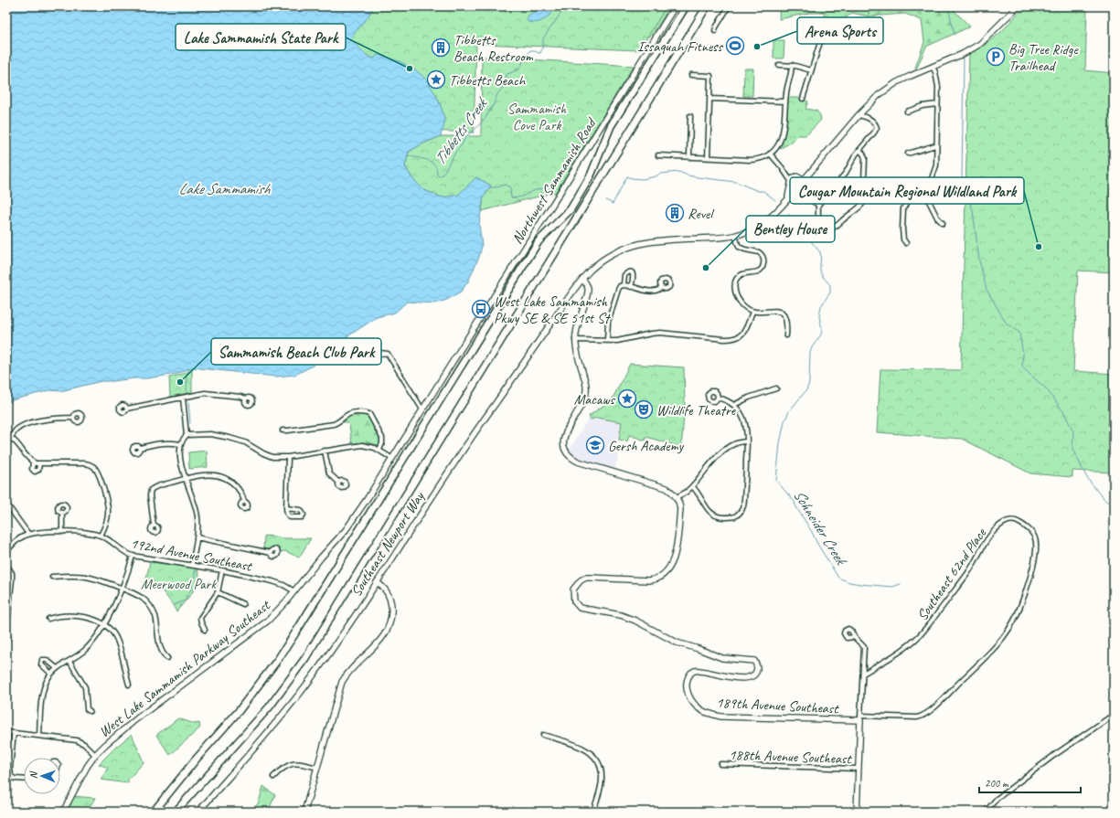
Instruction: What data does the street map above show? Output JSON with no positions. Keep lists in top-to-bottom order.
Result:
{
  "streets": {
    "street": [
      "Northwest Sammamish Road",
      "Southeast Newport Way",
      "192nd Avenue Southeast",
      "Southeast 62nd Place",
      "West Lake Sammamish Parkway Southeast",
      "189th Avenue Southeast",
      "188th Avenue Southeast"
    ]
  },
  "crossings": [
    ["Northwest Sammamish Road", "West Lake Sammamish Parkway Southeast"],
    ["192nd Avenue Southeast", "West Lake Sammamish Parkway Southeast"],
    ["Southeast 62nd Place", "189th Avenue Southeast"]
  ],
  "water": ["Tibbetts Creek", "Lake Sammamish", "Schneider Creek"],
  "parks": ["Sammamish Cove Park", "Meerwood Park"],
  "places": {
    "sports": ["Issaquah Fitness"],
    "other": [
      "Arena Sports",
      "Lake Sammamish State Park",
      "Cougar Mountain Regional Wildland Park",
      "Bentley House",
      "Sammamish Beach Club Park"
    ],
    "building": ["Tibbetts Beach Restroom", "Revel"],
    "parking": ["Big Tree Ridge Trailhead"],
    "place": ["Tibbetts Beach", "Macaws"],
    "bus stop": ["West Lake Sammamish Pkwy SE & SE 51st St"],
    "theatre": ["Wildlife Theatre"],
    "school or university": ["Gersh Academy"]
  },
  "scale_bar": "200 m",
  "north": "left"
}
